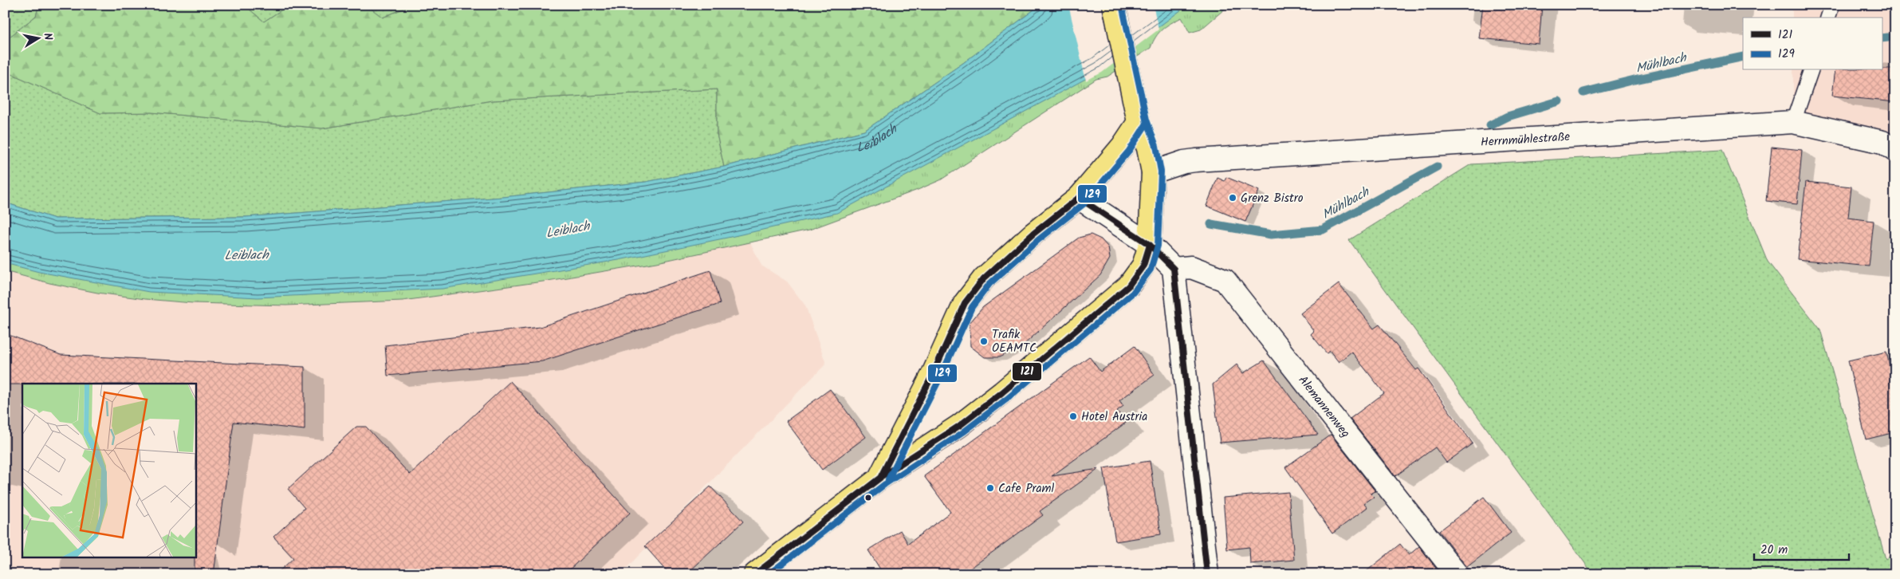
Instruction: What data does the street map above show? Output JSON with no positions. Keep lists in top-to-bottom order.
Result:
{
  "streets": {
    "street": ["Herrnmühlestraße", "Alemannenweg"]
  },
  "water": ["Mühlbach", "Leiblach"],
  "places": [
    "Grenz Bistro",
    "Trafik OEAMTC",
    "Hotel Austria",
    "Cafe Praml"
  ],
  "lines": ["transit line 129", "transit line 121"],
  "legend": ["121", "129"],
  "scale_bar": "20 m",
  "north": "right"
}
